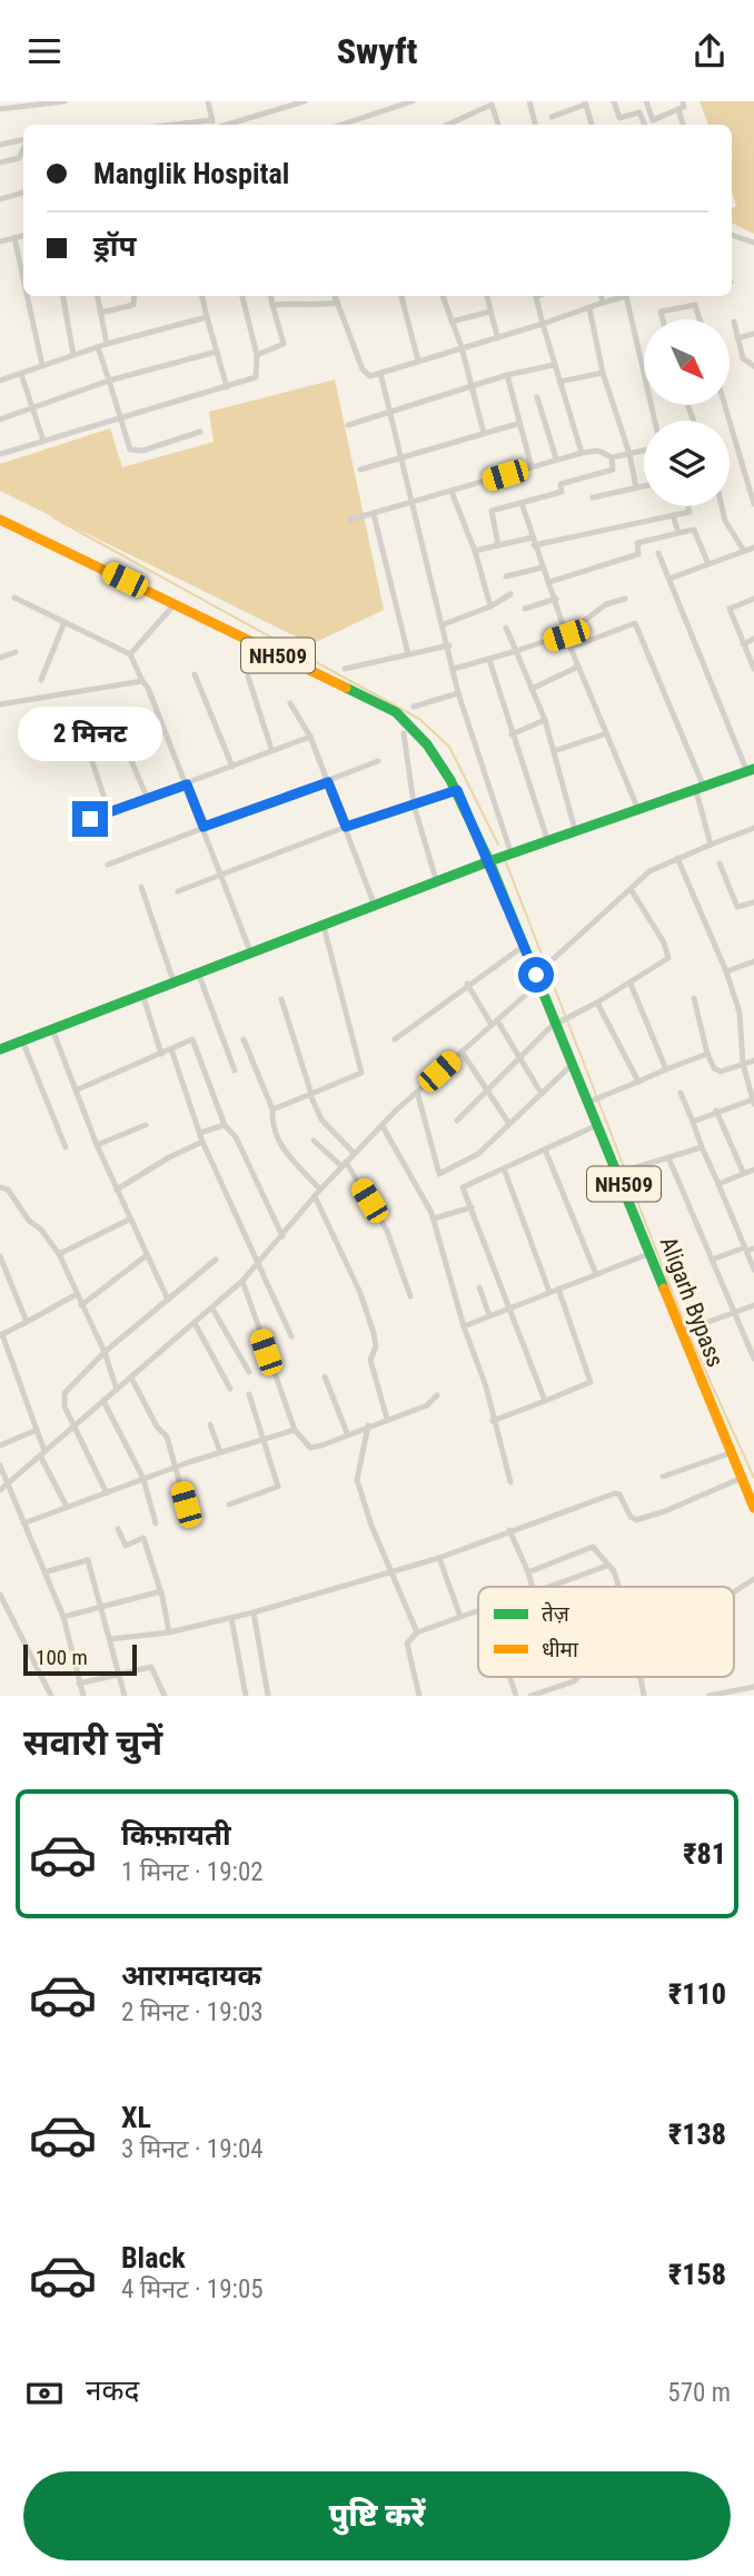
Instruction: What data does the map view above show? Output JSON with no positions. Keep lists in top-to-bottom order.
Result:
{
  "streets": {
    "main road": ["NH509", "Aligarh Bypass"]
  },
  "legend": ["तेज़", "धीमा"],
  "scale_bar": "100 m",
  "north": "bottom right",
  "page": {
    "header": "Swyft",
    "banner": ["Manglik Hospital", "ड्रॉप"],
    "bubble": "2 मिनट",
    "scale": "100 m",
    "heading": "सवारी चुनें",
    "list": [
      {
        "name": "किफ़ायती",
        "note": "1 मिनट · 19:02",
        "value": "₹81"
      },
      {
        "name": "आरामदायक",
        "note": "2 मिनट · 19:03",
        "value": "₹110"
      },
      {
        "name": "XL",
        "note": "3 मिनट · 19:04",
        "value": "₹138"
      },
      {
        "name": "Black",
        "note": "4 मिनट · 19:05",
        "value": "₹158"
      }
    ],
    "pay": ["नकद", "570 m"],
    "buttons": "पुष्टि करें"
  }
}
